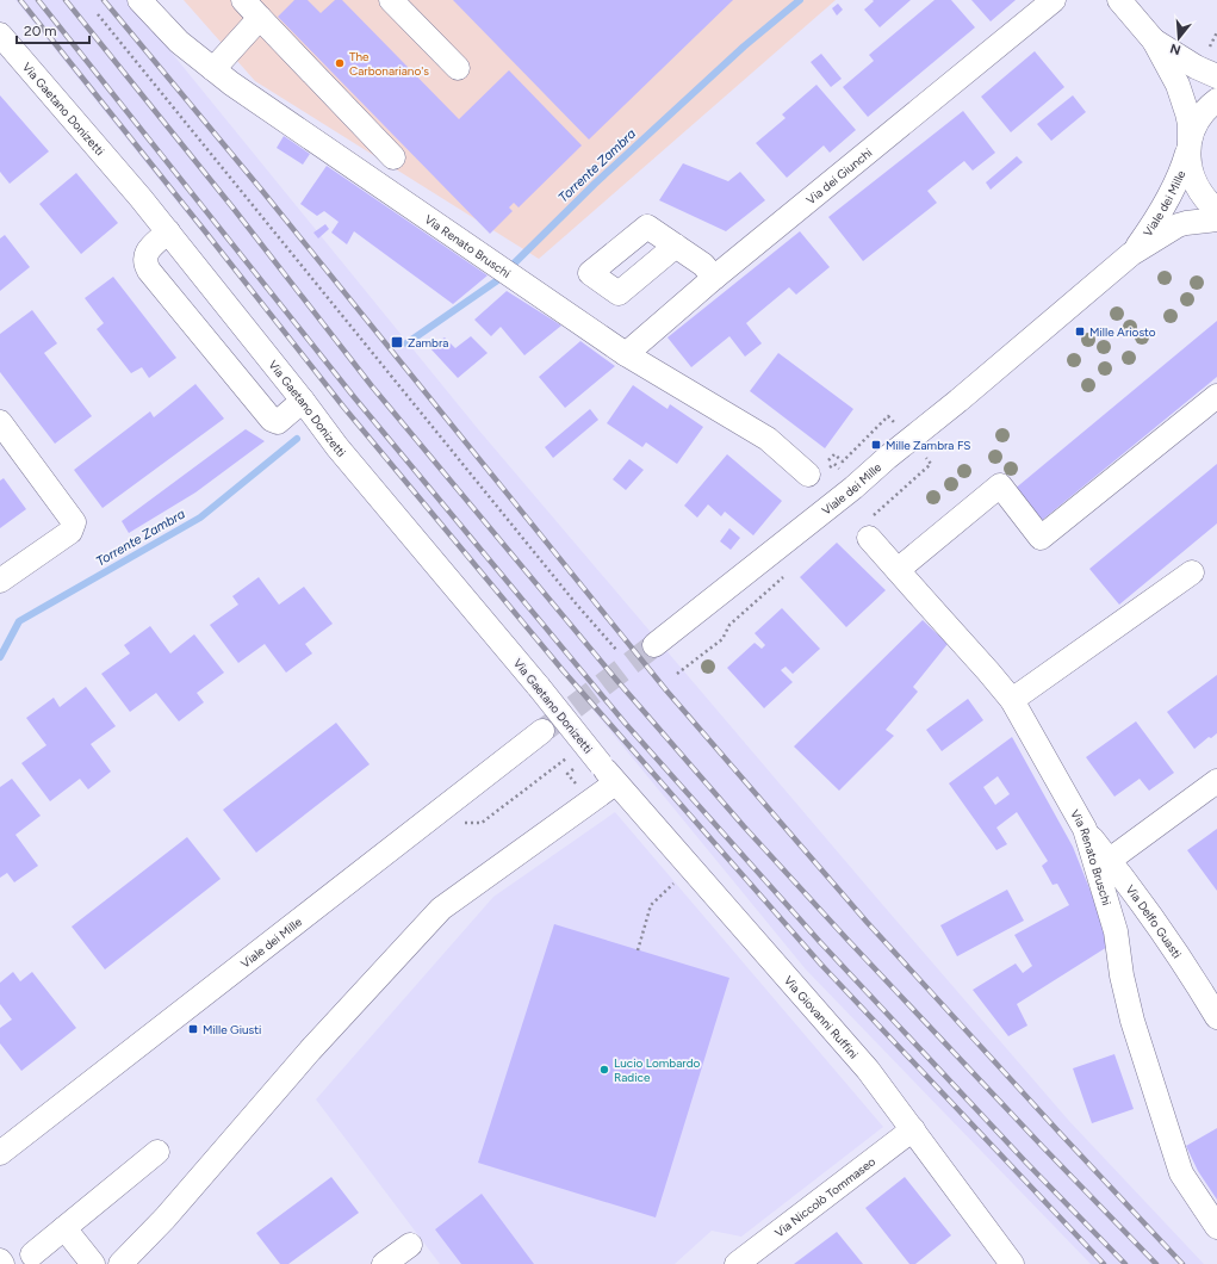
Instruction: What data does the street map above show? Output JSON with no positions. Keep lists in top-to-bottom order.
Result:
{
  "streets": {
    "street": [
      "Via Gaetano Donizetti",
      "Via dei Giunchi",
      "Viale dei Mille",
      "Via Renato Bruschi",
      "Via Delfo Guasti",
      "Via Giovanni Ruffini",
      "Via Niccolò Tommaseo"
    ]
  },
  "crossings": [
    ["Via Gaetano Donizetti", "Via Giovanni Ruffini"],
    ["Via dei Giunchi", "Via Renato Bruschi"],
    ["Via Renato Bruschi", "Via Delfo Guasti"],
    ["Via Giovanni Ruffini", "Via Niccolò Tommaseo"]
  ],
  "water": ["Torrente Zambra"],
  "places": {
    "other": ["The Carbonariano's", "Lucio Lombardo Radice"],
    "transit": [
      "Mille Ariosto",
      "Zambra",
      "Mille Zambra FS",
      "Mille Giusti"
    ]
  },
  "scale_bar": "20 m",
  "north": "bottom"
}
